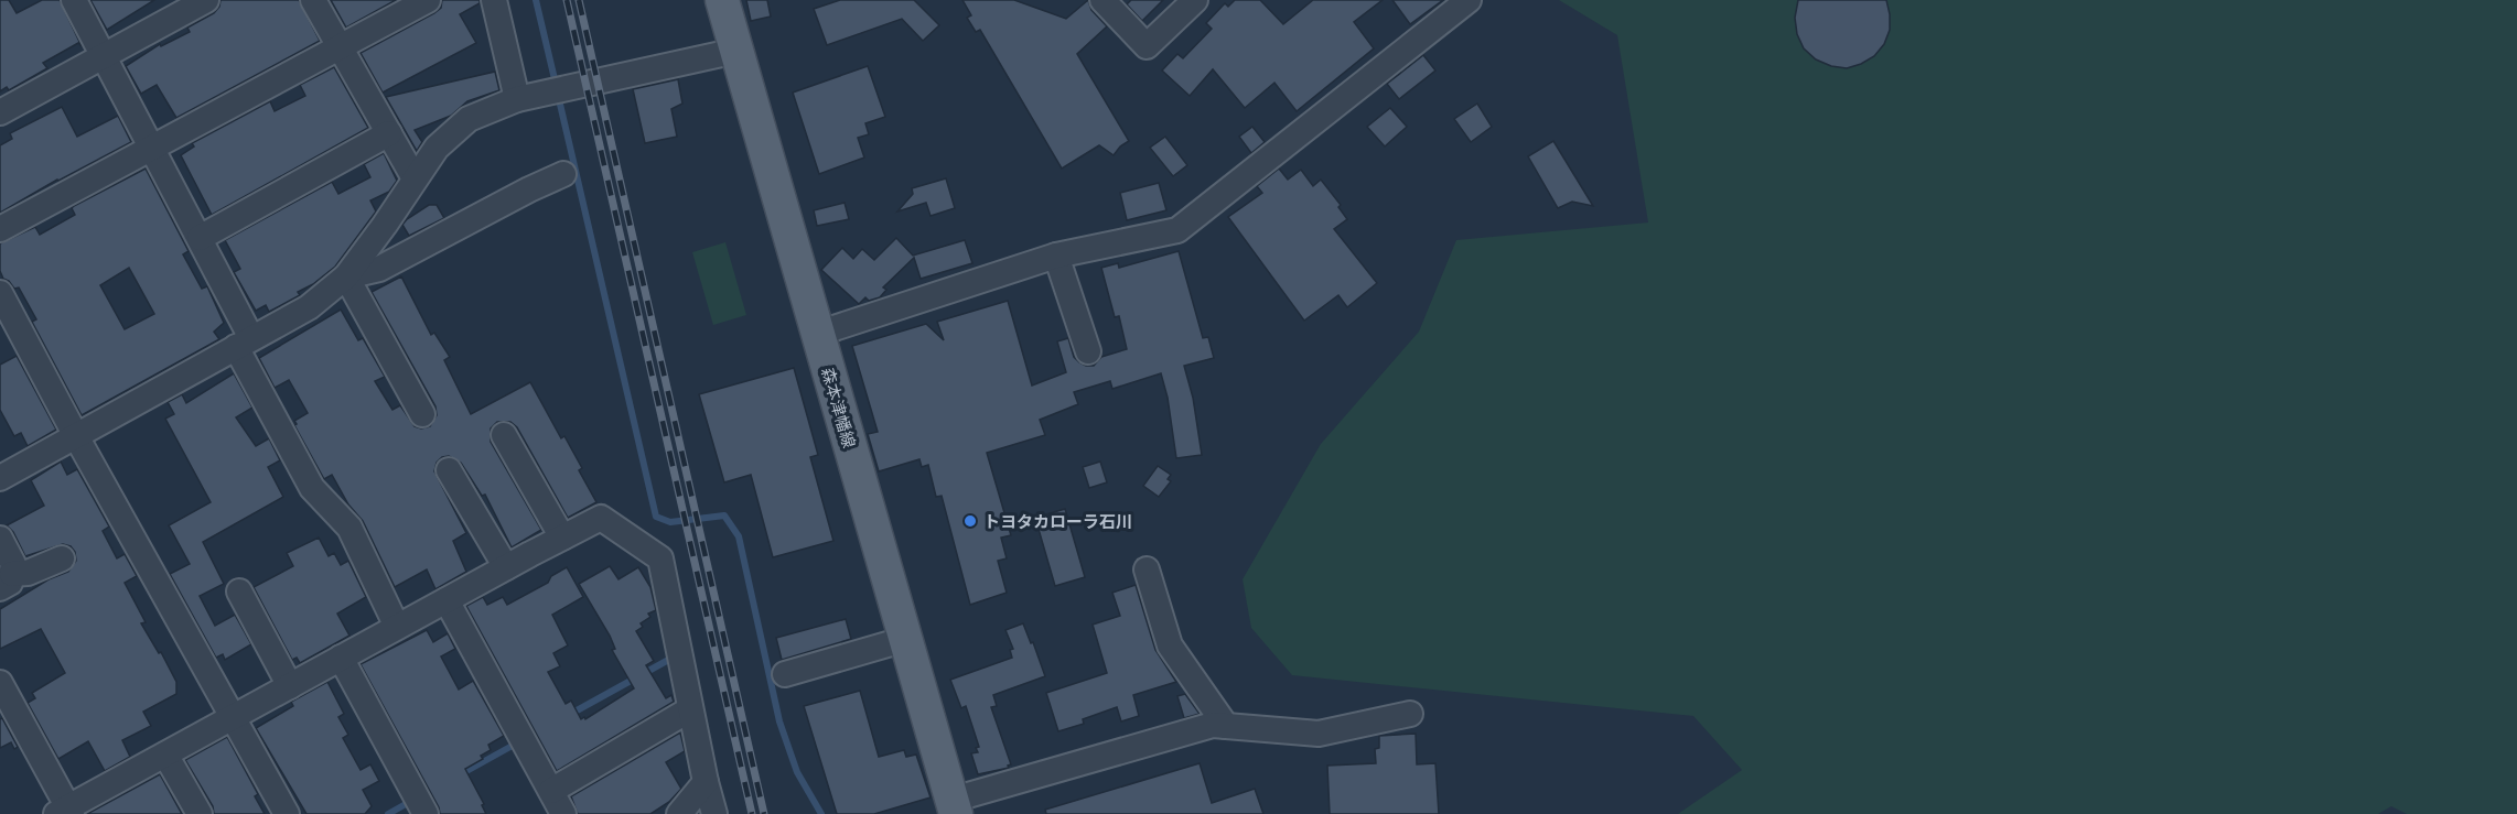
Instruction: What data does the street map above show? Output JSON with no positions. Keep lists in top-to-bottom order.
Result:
{
  "streets": {
    "main road": ["森本津幡線"]
  },
  "places": ["トヨタカローラ石川"]
}
